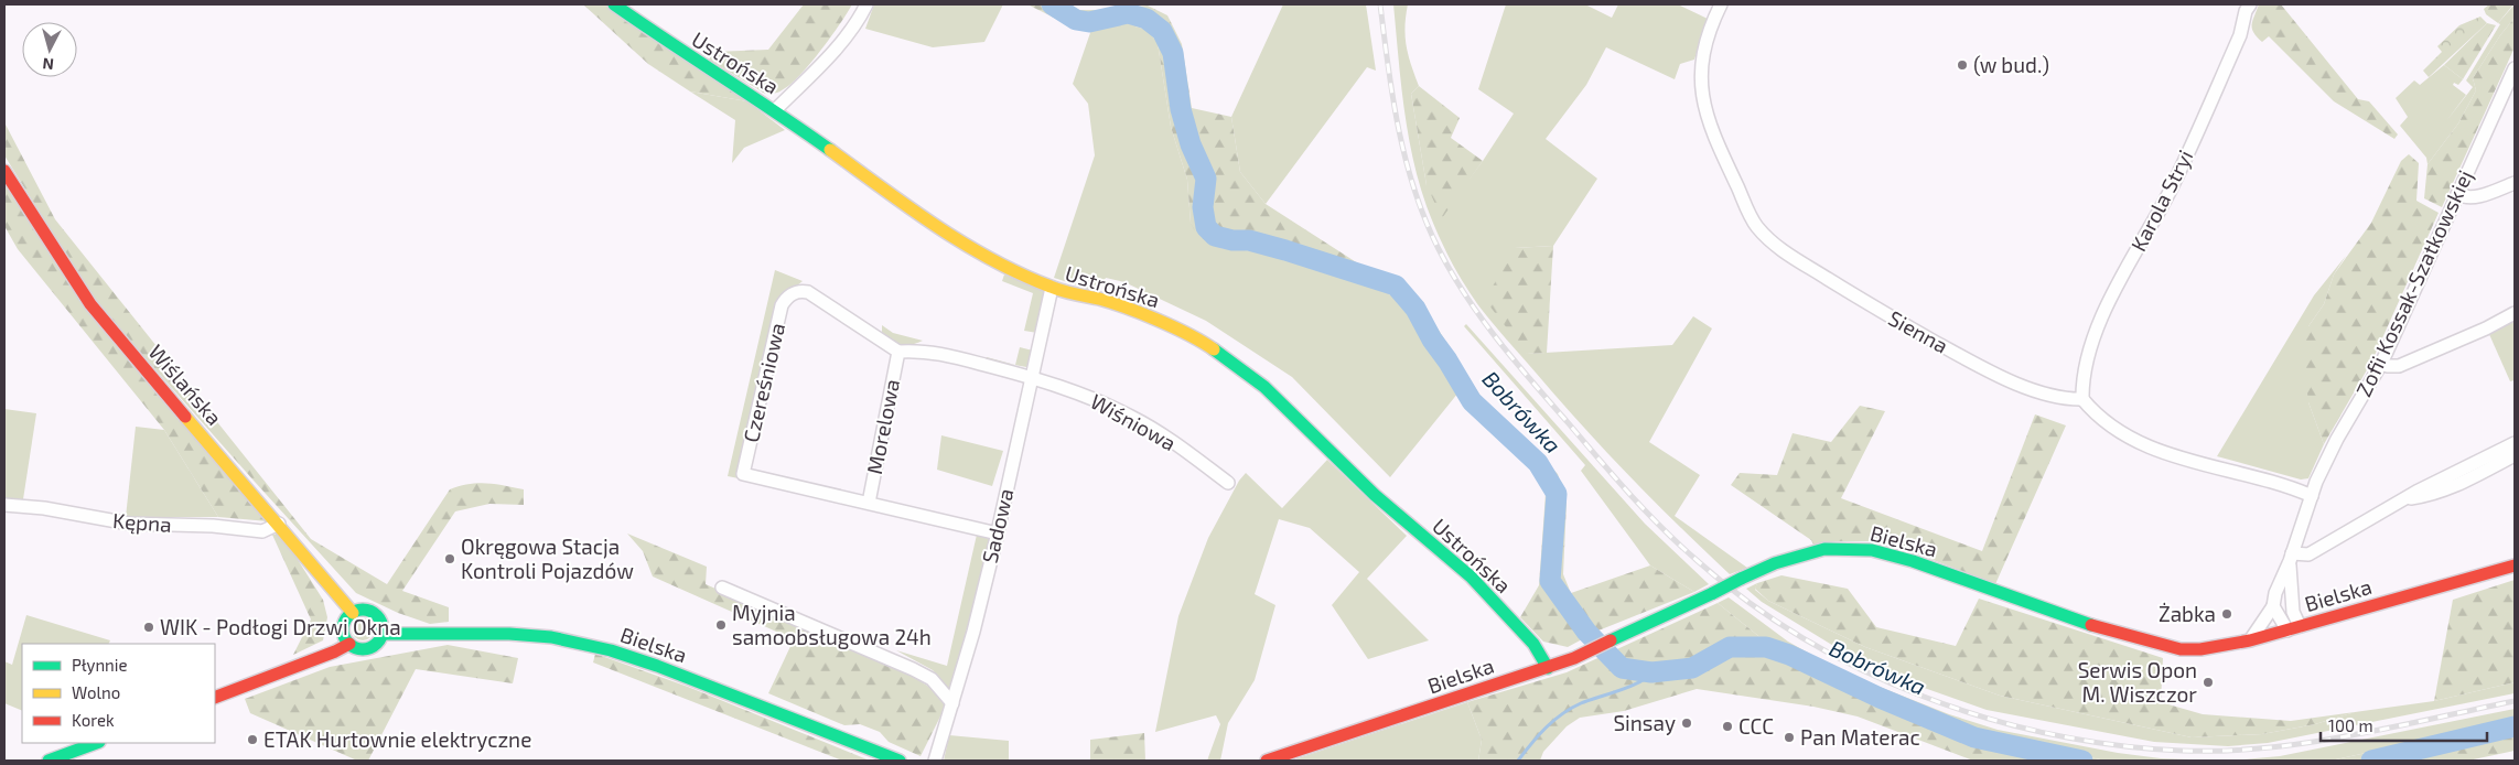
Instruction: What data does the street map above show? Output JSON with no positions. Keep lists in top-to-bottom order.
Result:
{
  "streets": {
    "street": [
      "Ustrońska",
      "Karola Stryi",
      "Zofii Kossak-Szatkowskiej",
      "Sienna",
      "Czereśniowa",
      "Wiślańska",
      "Wiśniowa",
      "Morelowa",
      "Kępna",
      "Sadowa",
      "Bielska"
    ]
  },
  "crossings": [
    ["Ustrońska", "Sadowa"],
    ["Ustrońska", "Bielska"],
    ["Karola Stryi", "Sienna"],
    ["Zofii Kossak-Szatkowskiej", "Bielska"],
    ["Czereśniowa", "Morelowa"],
    ["Czereśniowa", "Sadowa"],
    ["Wiślańska", "Kępna"],
    ["Wiślańska", "Bielska"],
    ["Wiśniowa", "Sadowa"]
  ],
  "water": ["Bobrówka"],
  "places": [
    "(w bud.)",
    "Okręgowa Stacja Kontroli Pojazdów",
    "Żabka",
    "Myjnia samoobsługowa 24h",
    "WIK - Podłogi Drzwi Okna",
    "Serwis Opon M. Wiszczor",
    "Sinsay",
    "CCC",
    "Pan Materac",
    "ETAK Hurtownie elektryczne"
  ],
  "legend": ["Płynnie", "Wolno", "Korek"],
  "scale_bar": "100 m",
  "north": "bottom"
}
